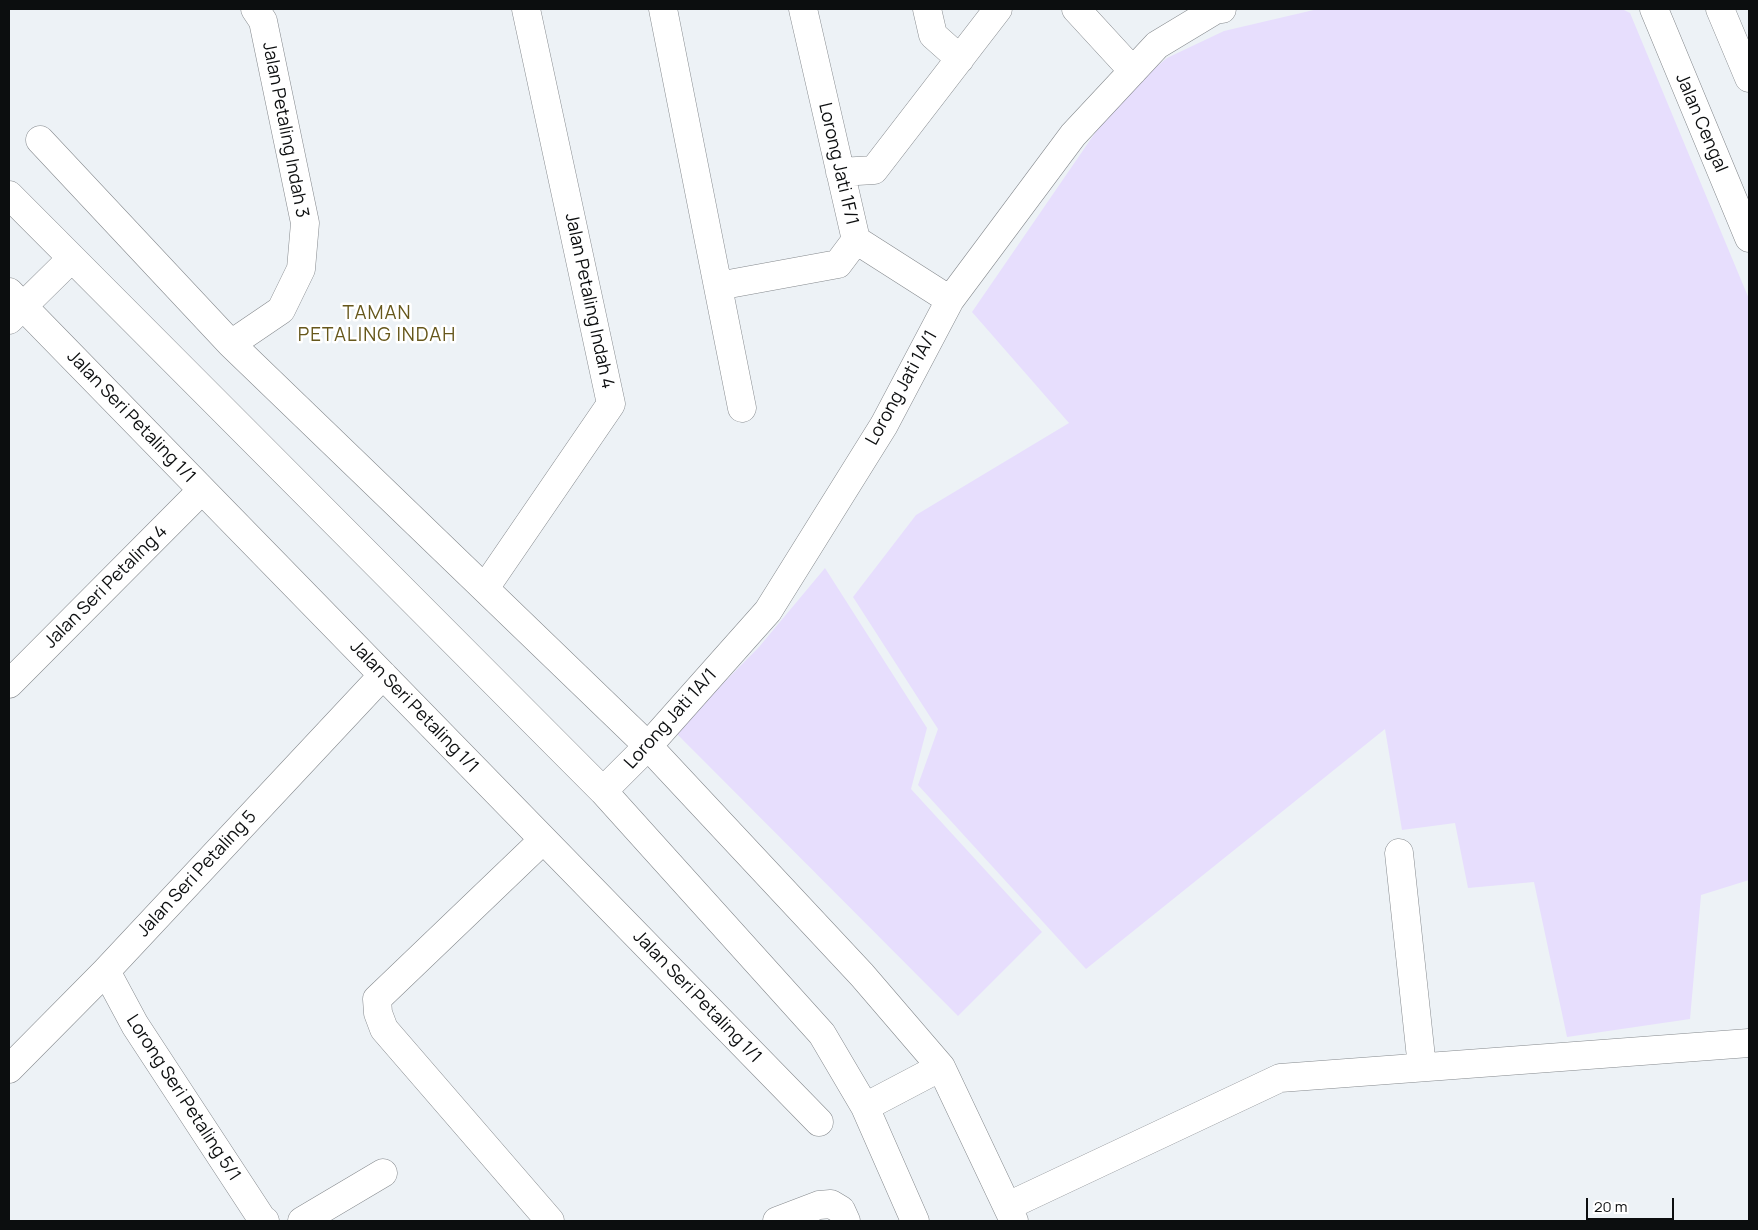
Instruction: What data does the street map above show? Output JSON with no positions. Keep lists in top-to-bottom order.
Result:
{
  "streets": {
    "street": [
      "Jalan Cengal",
      "Jalan Petaling Indah 3",
      "Lorong Jati 1F/1",
      "Jalan Petaling Indah 4",
      "Lorong Jati 1A/1",
      "Jalan Seri Petaling 1/1",
      "Jalan Seri Petaling 4",
      "Jalan Seri Petaling 5",
      "Lorong Seri Petaling 5/1"
    ]
  },
  "crossings": [
    ["Lorong Jati 1F/1", "Lorong Jati 1A/1"],
    ["Jalan Seri Petaling 1/1", "Jalan Seri Petaling 4"],
    ["Jalan Seri Petaling 1/1", "Jalan Seri Petaling 5"],
    ["Jalan Seri Petaling 5", "Lorong Seri Petaling 5/1"]
  ],
  "districts": ["TAMAN PETALING INDAH"],
  "scale_bar": "20 m"
}
